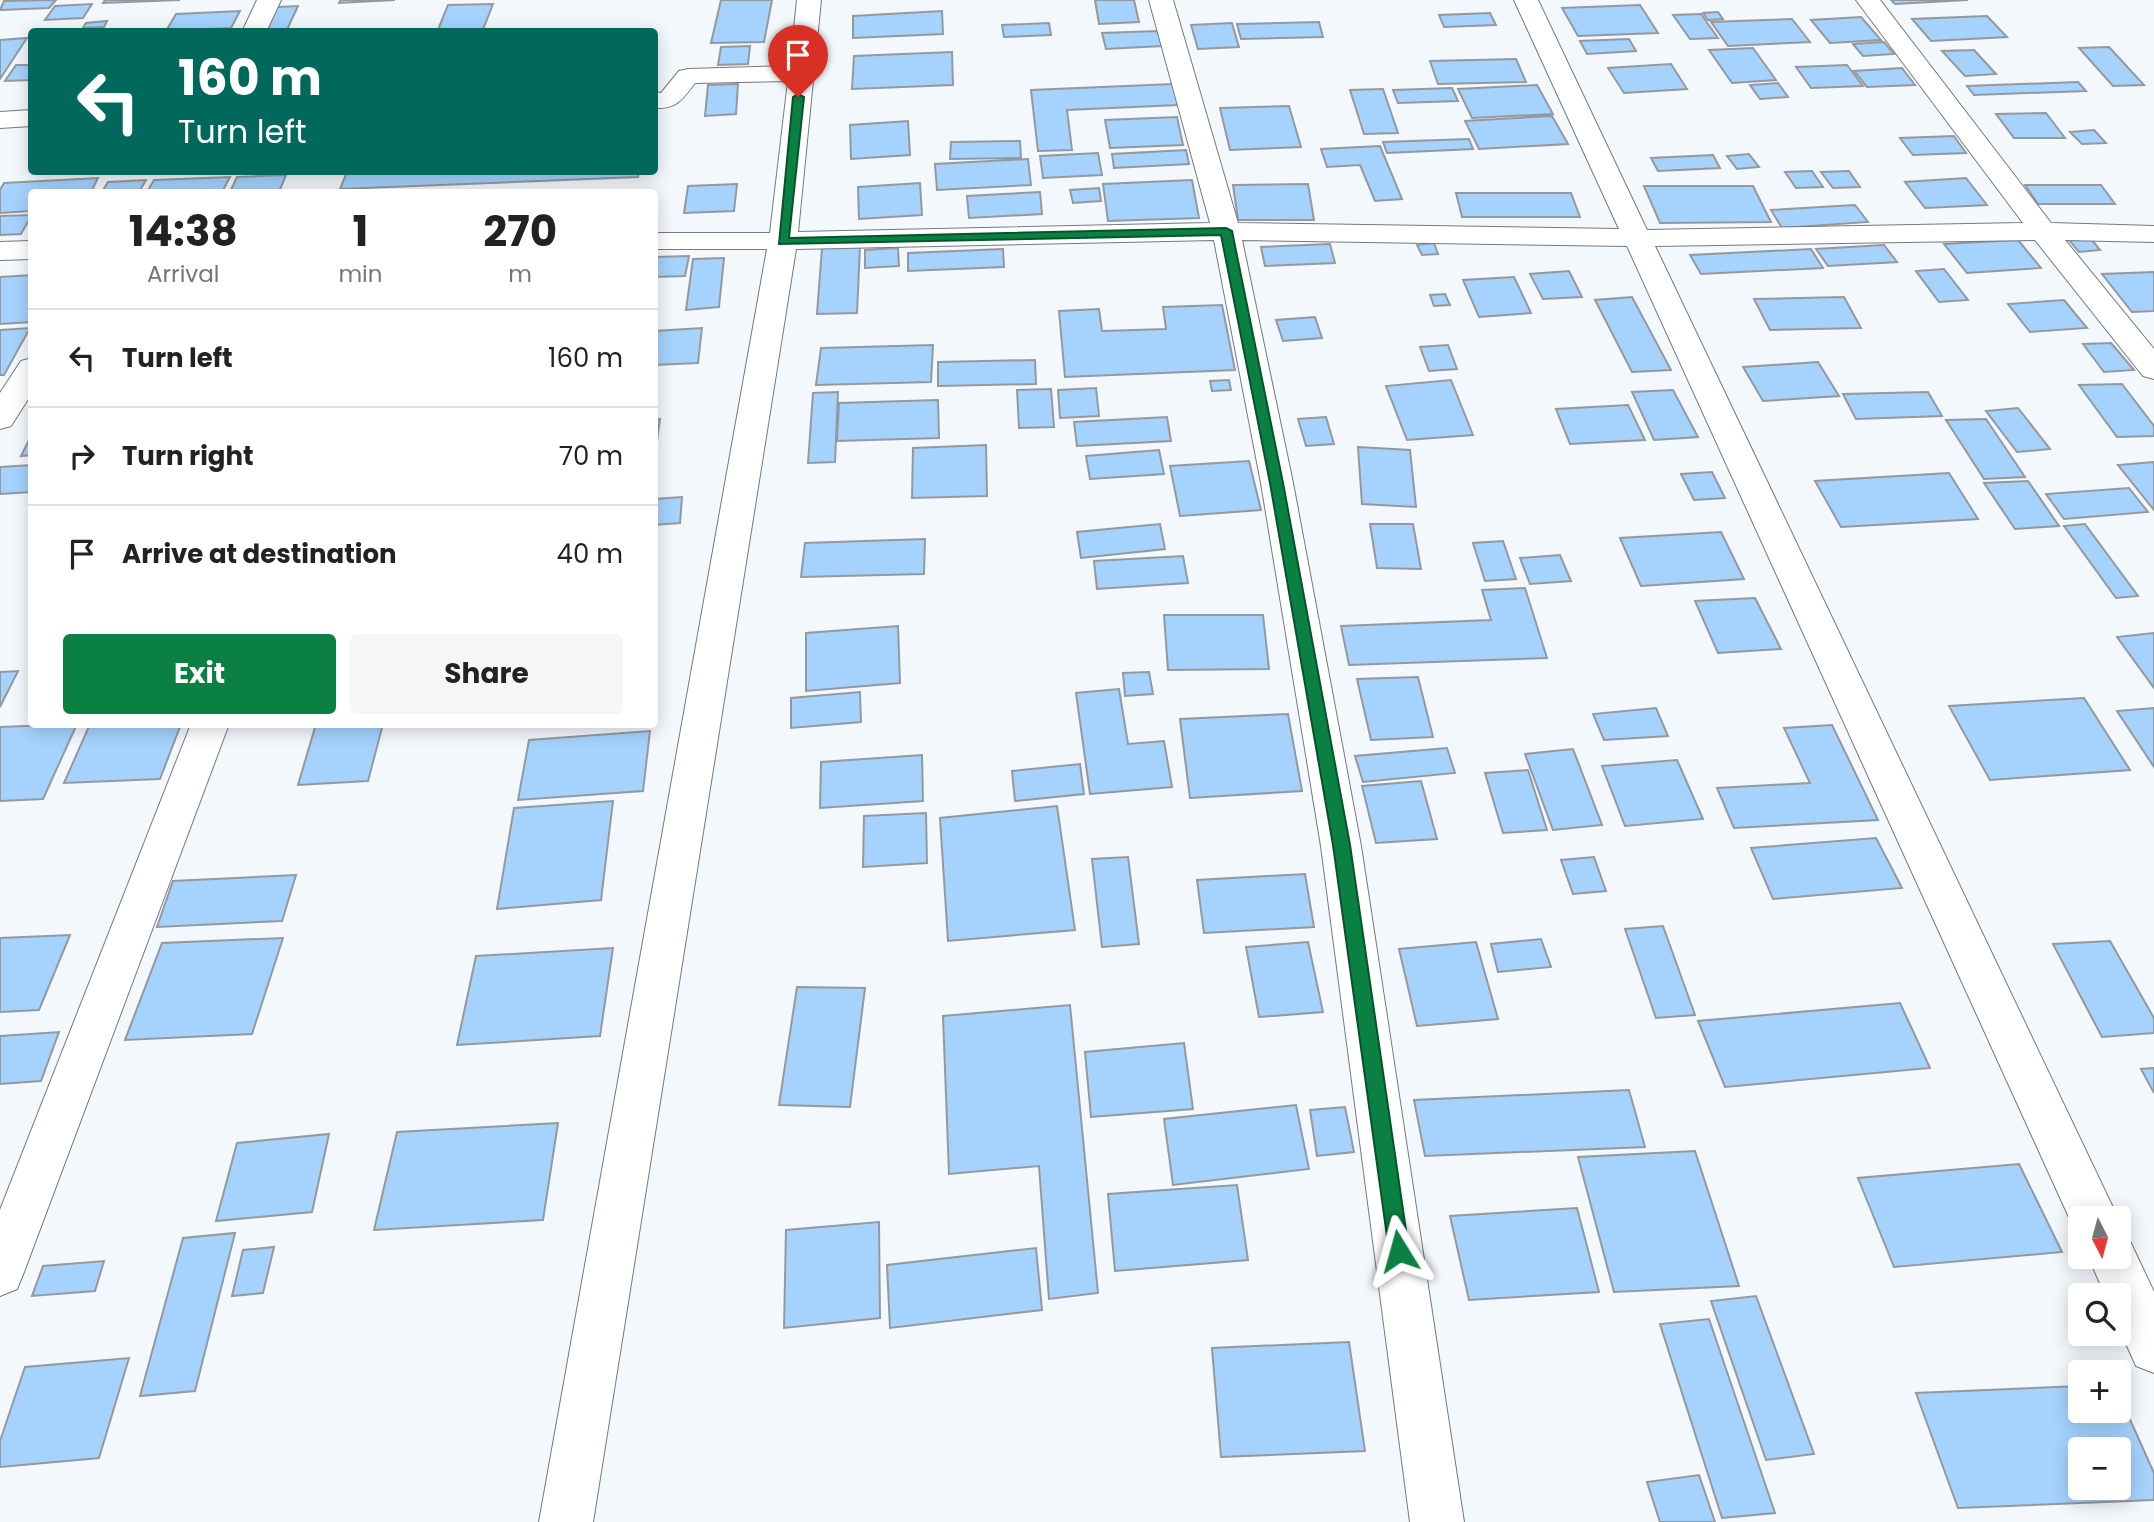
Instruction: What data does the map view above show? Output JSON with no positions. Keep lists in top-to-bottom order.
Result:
{
  "north": "bottom",
  "page": {
    "turn": ["160 m", "Turn left"],
    "eta": [
      "14:38",
      "Arrival",
      "1",
      "min",
      "270",
      "m"
    ],
    "list": [
      {
        "name": "Turn left",
        "value": "160 m"
      },
      {
        "name": "Turn right",
        "value": "70 m"
      },
      {
        "name": "Arrive at destination",
        "value": "40 m"
      }
    ],
    "buttons": ["Exit", "Share"],
    "map_buttons": ["+", "−"]
  }
}
